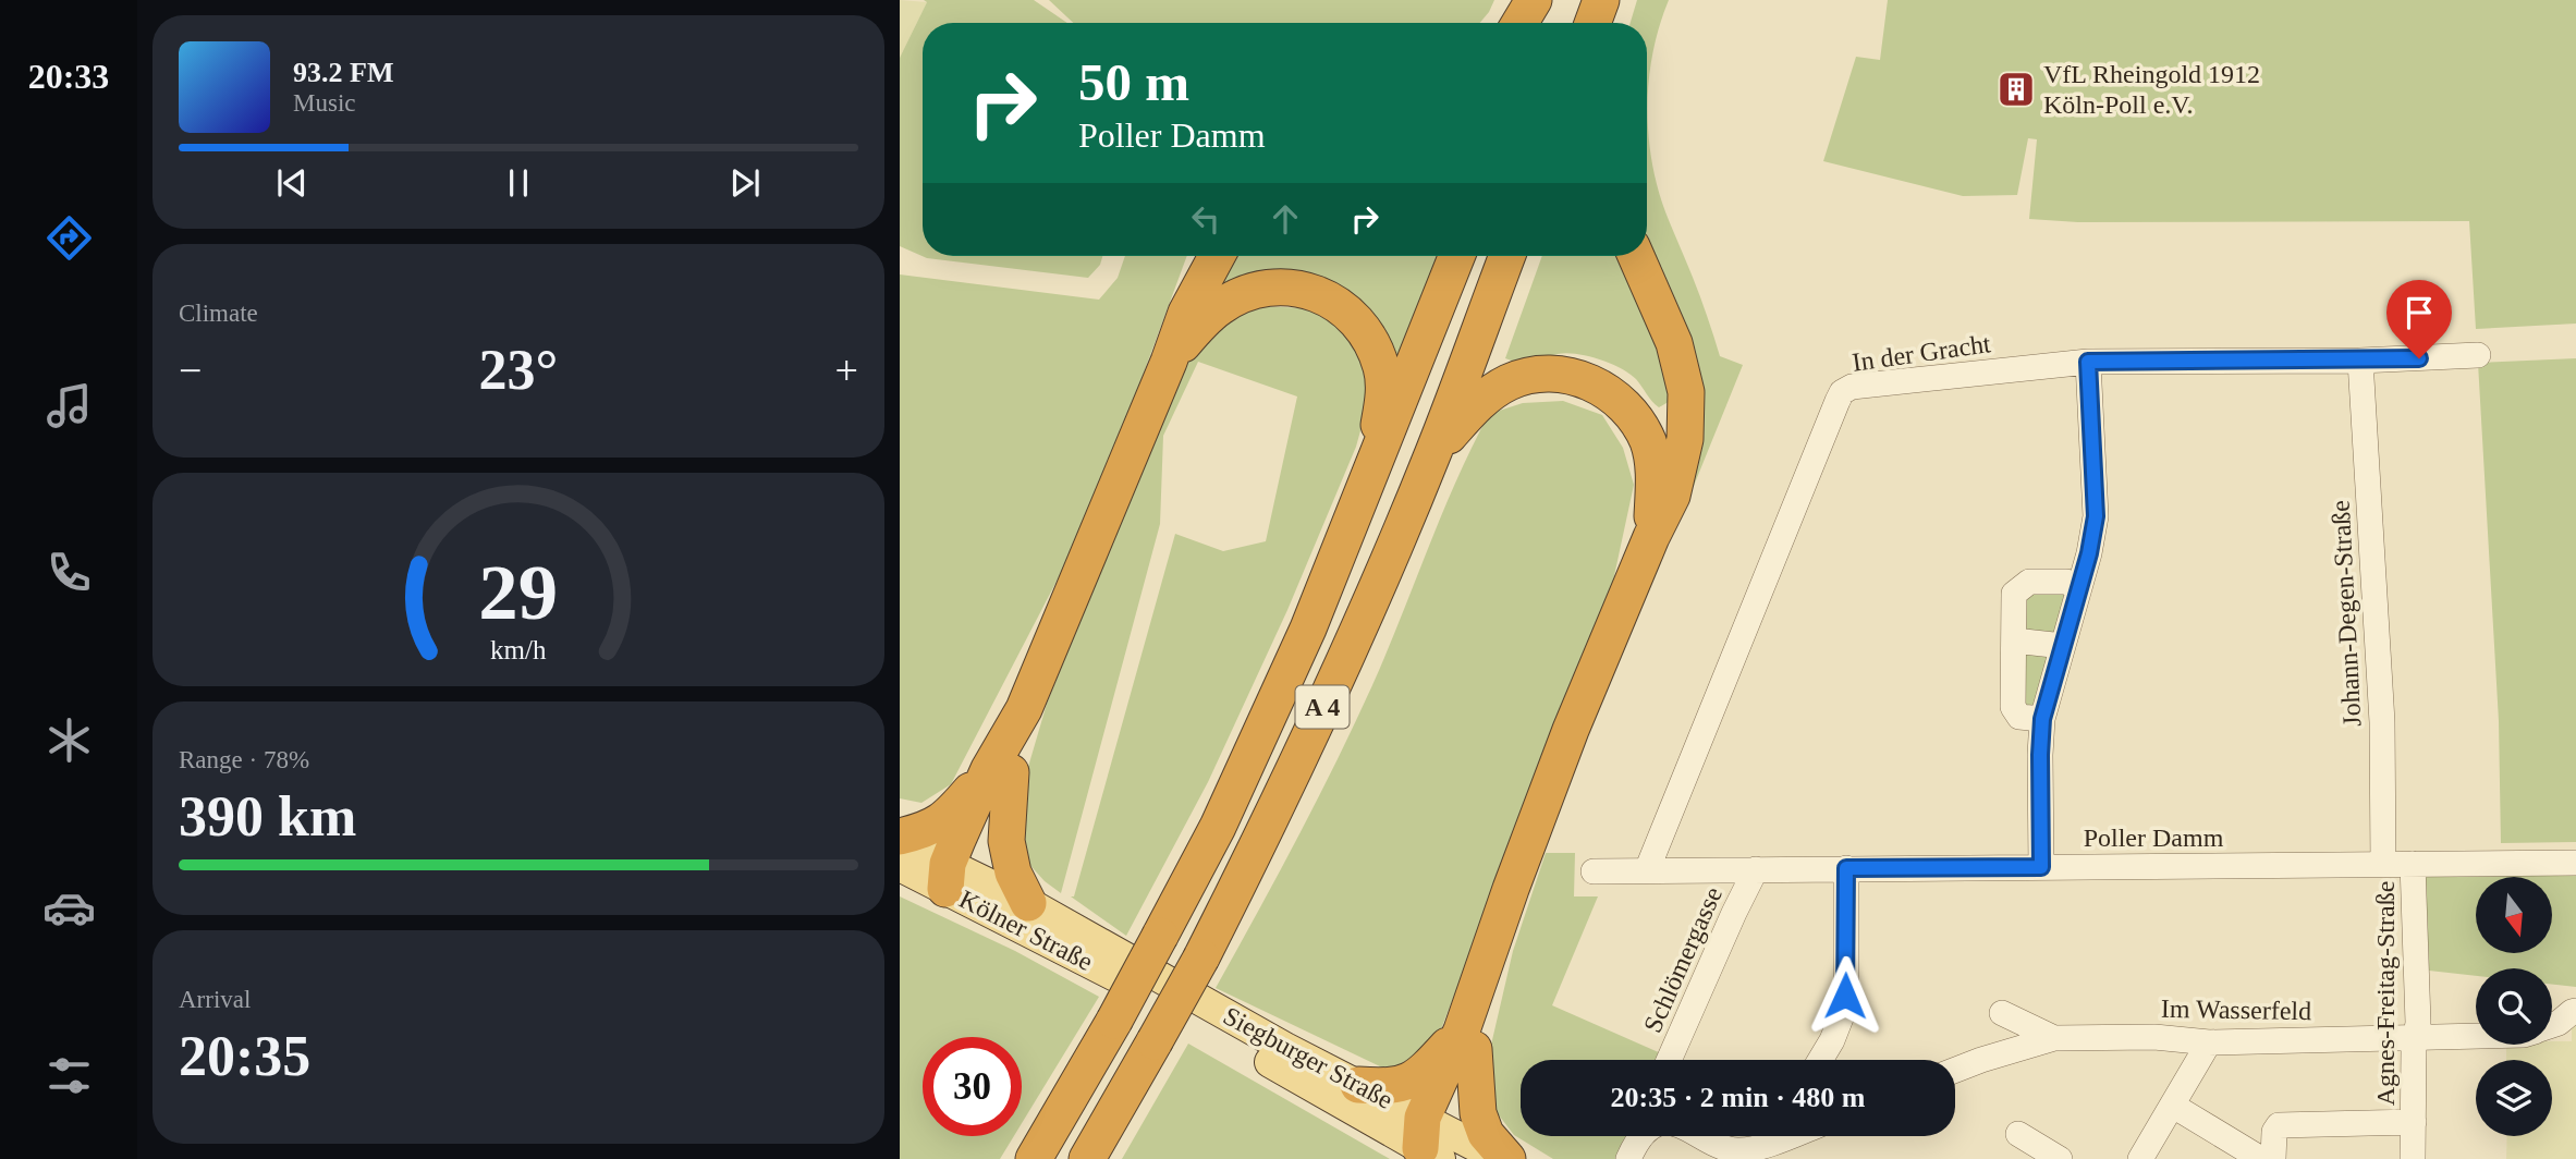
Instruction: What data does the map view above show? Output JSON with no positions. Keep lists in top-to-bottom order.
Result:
{
  "streets": {
    "highway": ["A 4"],
    "main road": ["Kölner Straße", "Siegburger Straße"],
    "street": [
      "In der Gracht",
      "Johann-Degen-Straße",
      "Poller Damm",
      "Schlömergasse",
      "Agnes-Freitag-Straße",
      "Im Wasserfeld"
    ]
  },
  "crossings": [
    ["In der Gracht", "Johann-Degen-Straße"],
    ["In der Gracht", "Poller Damm"],
    ["Johann-Degen-Straße", "Poller Damm"],
    ["Poller Damm", "Schlömergasse"],
    ["Poller Damm", "Agnes-Freitag-Straße"],
    ["Kölner Straße", "Siegburger Straße"],
    ["Agnes-Freitag-Straße", "Im Wasserfeld"]
  ],
  "places": {
    "building": ["VfL Rheingold 1912 Köln-Poll e.V."]
  },
  "north": "bottom",
  "page": {
    "tabs": "20:33",
    "turn": ["50 m", "Poller Damm"],
    "song": ["93.2 FM", "Music"],
    "tile": [
      "Climate",
      ["Range · 78%", "390 km"],
      ["Arrival", "20:35"]
    ],
    "heat": ["−", "23°", "+"],
    "limit": "30",
    "trip": "20:35 · 2 min · 480 m",
    "gauge": ["29", "km/h"]
  }
}
